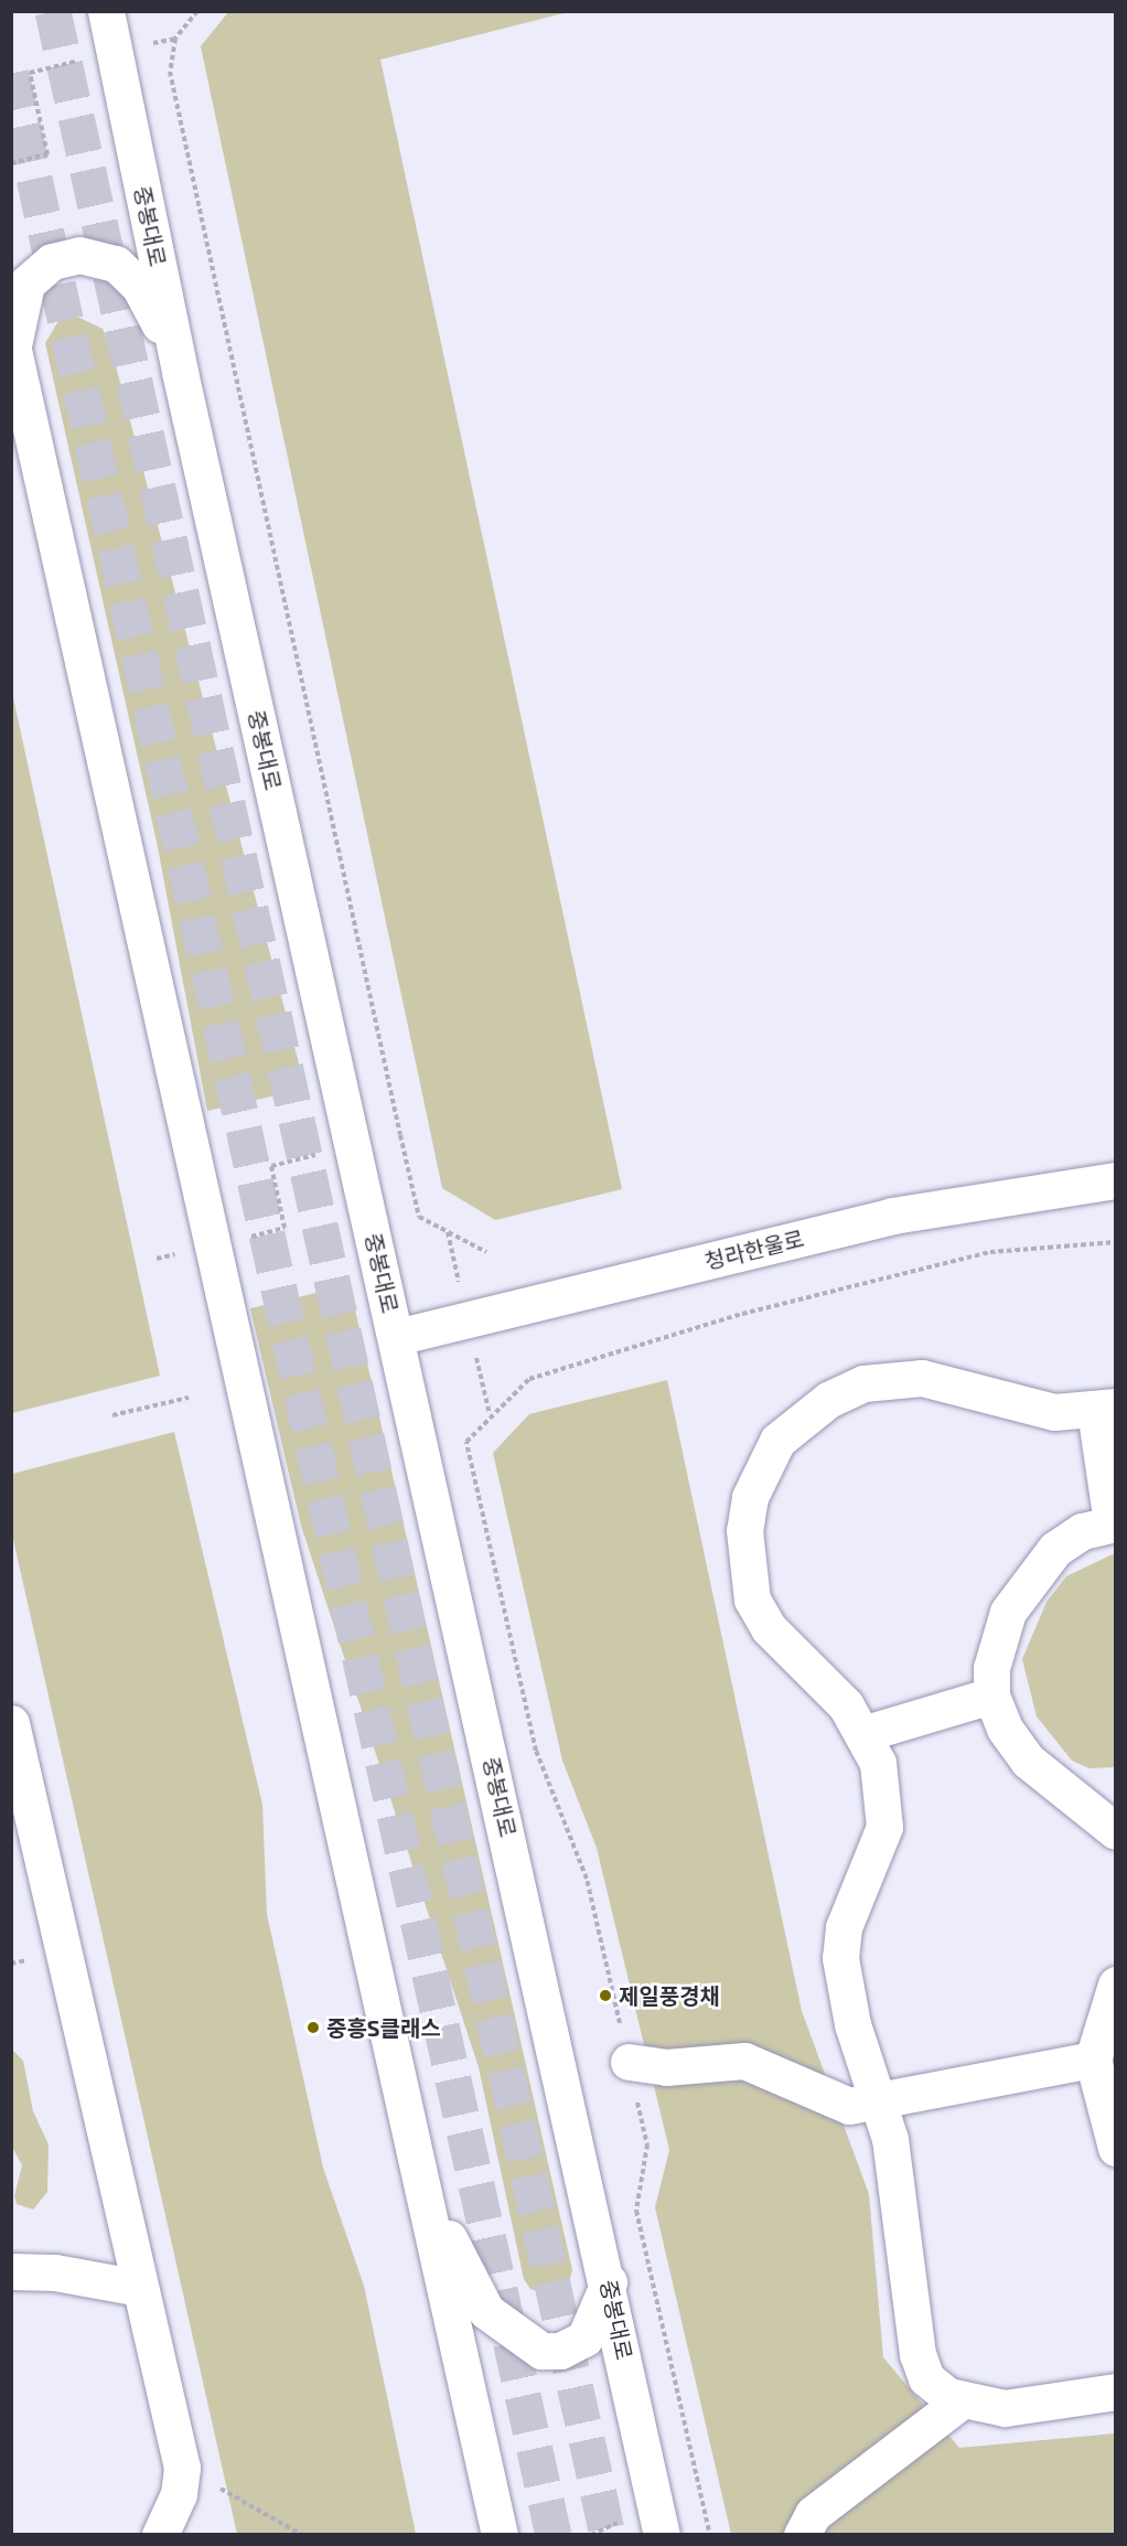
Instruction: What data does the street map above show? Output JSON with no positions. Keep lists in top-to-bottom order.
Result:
{
  "streets": {
    "main road": ["중봉대로", "청라한울로"]
  },
  "crossings": [
    ["중봉대로", "청라한울로"]
  ],
  "places": ["제일풍경채", "중흥S클래스"]
}
